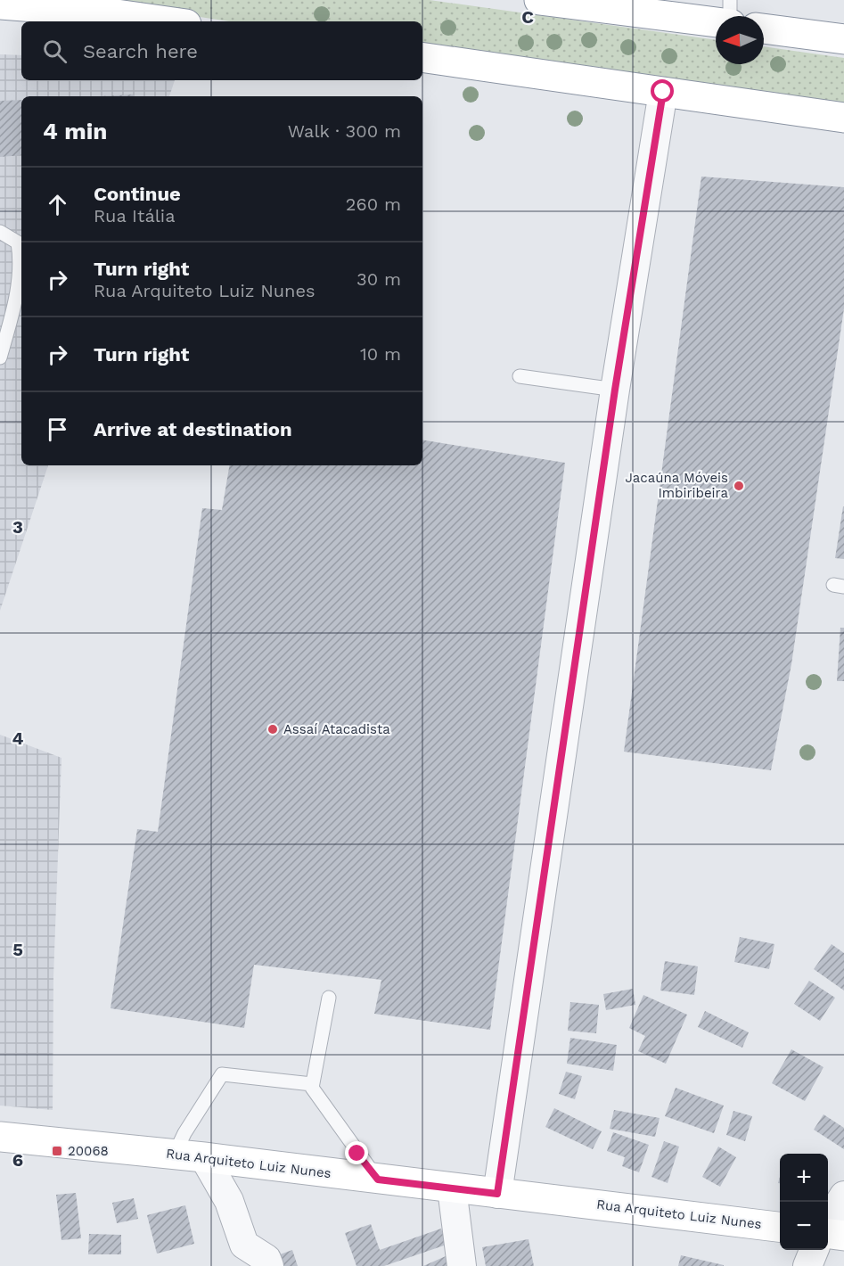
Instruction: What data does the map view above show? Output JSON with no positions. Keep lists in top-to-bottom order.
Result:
{
  "streets": {
    "main road": ["Rua Arquiteto Luiz Nunes"]
  },
  "places": {
    "other": ["Jacaúna Móveis Imbiribeira", "Assaí Atacadista"],
    "transit": ["20068"]
  },
  "north": "left",
  "page": {
    "search": "Search here",
    "heading": ["4 min", "Walk · 300 m"],
    "list": [
      ["Continue", "Rua Itália", "260 m"],
      ["Turn right", "Rua Arquiteto Luiz Nunes", "30 m"],
      ["Turn right", "10 m"],
      "Arrive at destination"
    ],
    "map_buttons": ["+", "−"]
  },
  "grid": {
    "columns": ["C"],
    "rows": [
      "3",
      "4",
      "5",
      "6"
    ]
  }
}
